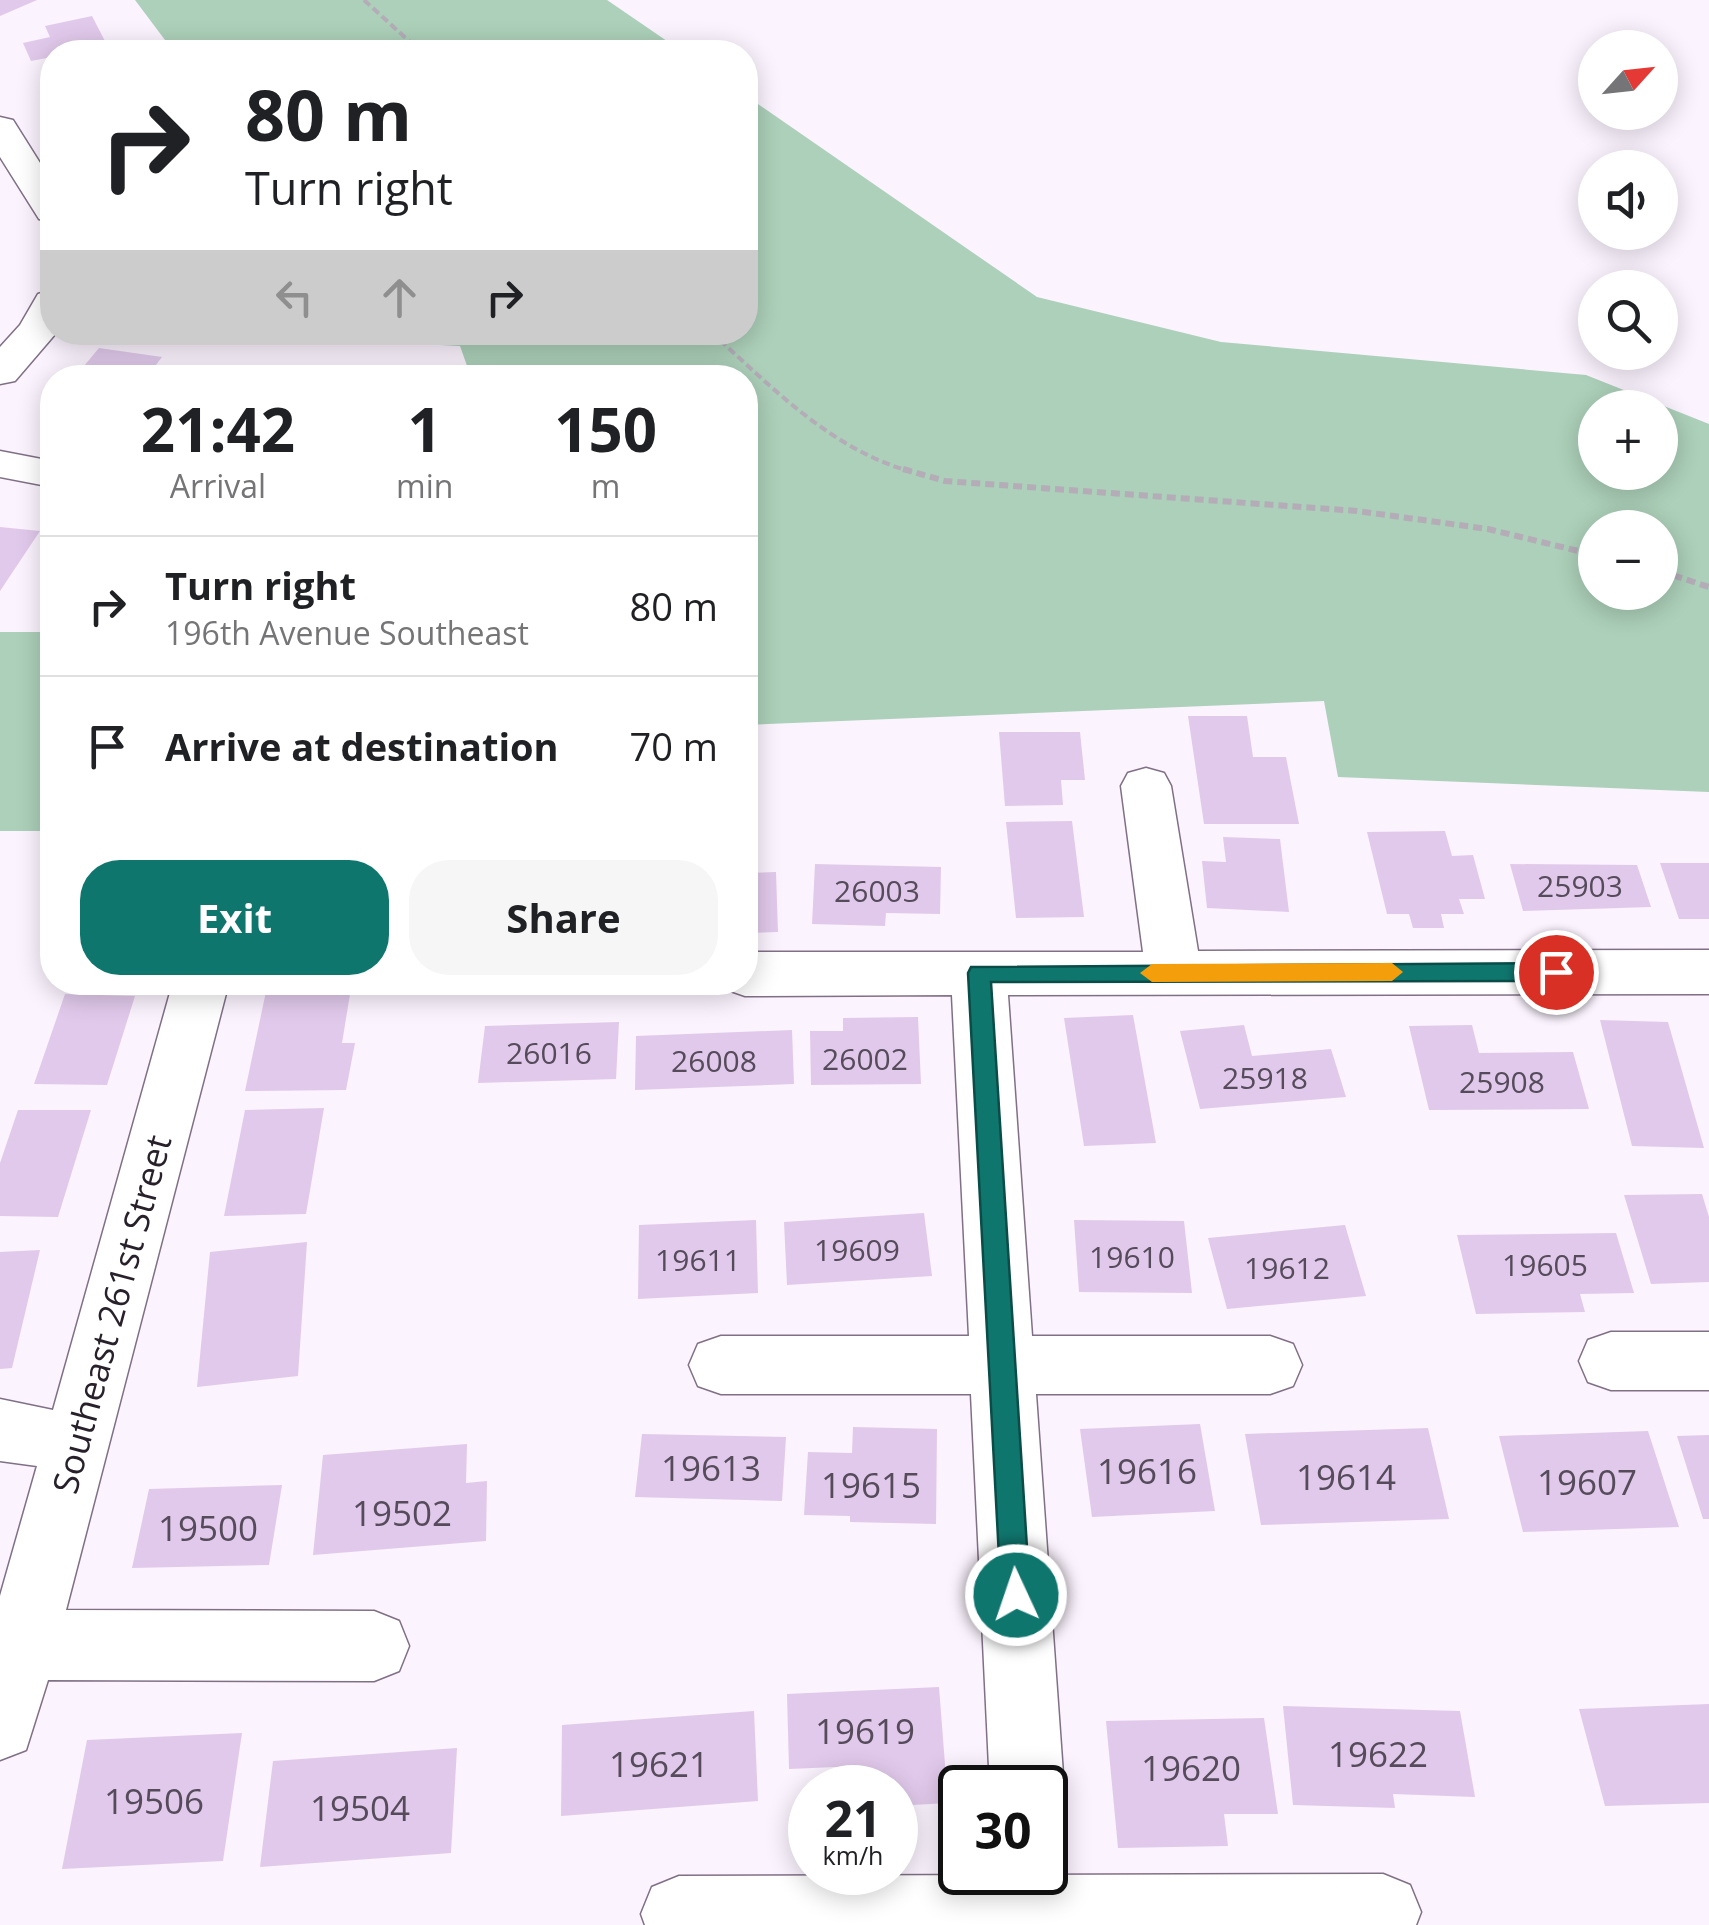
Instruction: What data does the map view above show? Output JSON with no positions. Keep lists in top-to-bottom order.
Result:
{
  "streets": {
    "street": ["Southeast 261st Street"]
  },
  "house_numbers": [
    "25903",
    "26003",
    "26016",
    "26002",
    "26008",
    "25918",
    "25908",
    "19609",
    "19610",
    "19611",
    "19605",
    "19612",
    "19613",
    "19616",
    "19614",
    "19607",
    "19615",
    "19502",
    "19500",
    "19619",
    "19622",
    "19621",
    "19620",
    "19506",
    "19504"
  ],
  "north": "top right",
  "page": {
    "map_buttons": ["+", "−"],
    "turn": ["80 m", "Turn right"],
    "eta": [
      "21:42",
      "Arrival",
      "1",
      "min",
      "150",
      "m"
    ],
    "list": [
      {
        "name": "Turn right",
        "note": "196th Avenue Southeast",
        "value": "80 m"
      },
      {
        "name": "Arrive at destination",
        "value": "70 m"
      }
    ],
    "buttons": ["Exit", "Share"],
    "speed": "21 km/h",
    "limit": "30"
  }
}
